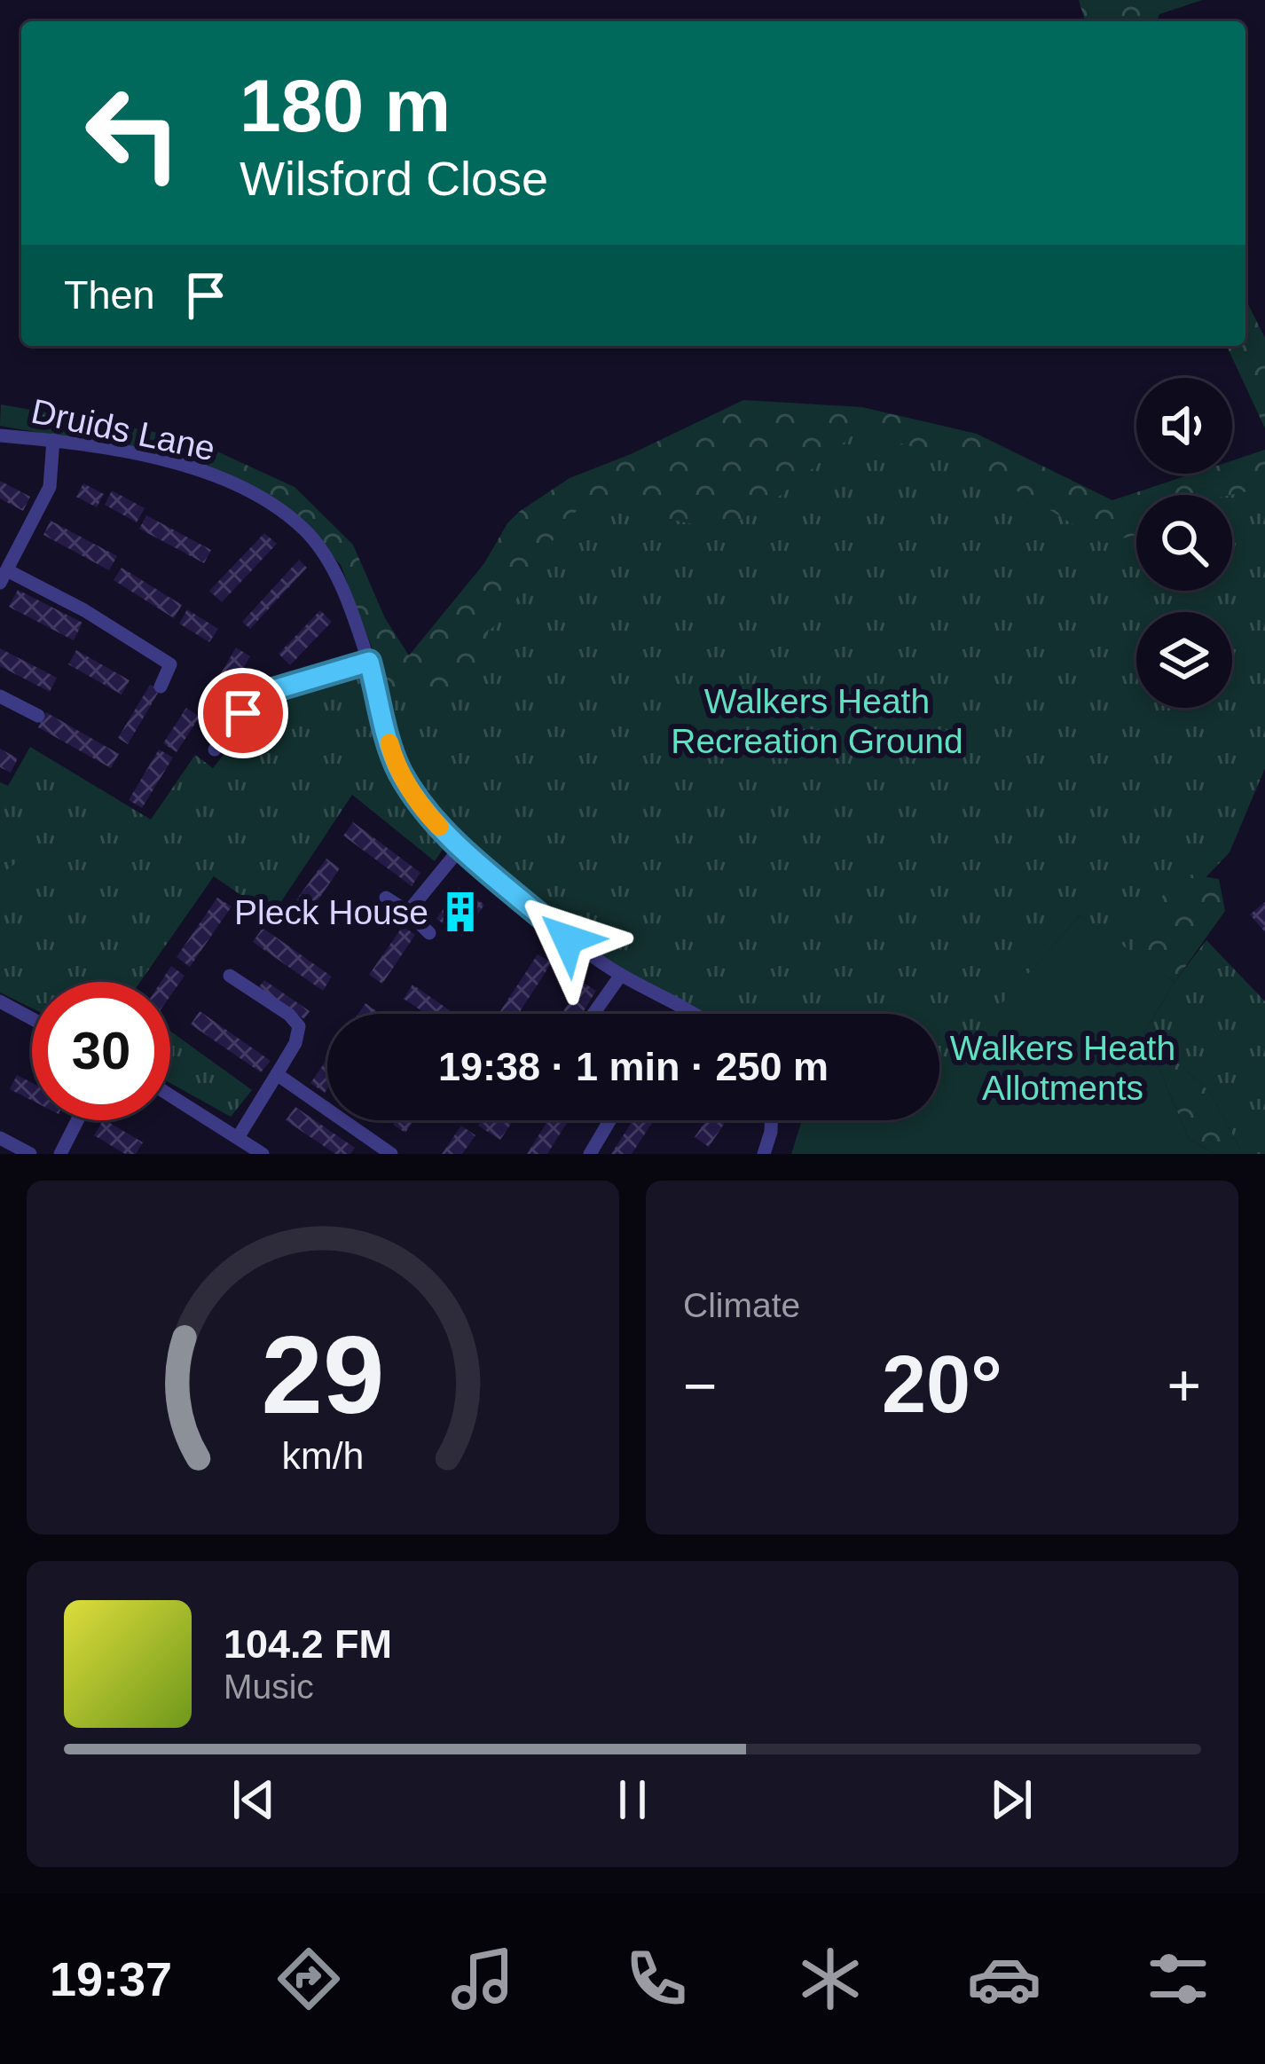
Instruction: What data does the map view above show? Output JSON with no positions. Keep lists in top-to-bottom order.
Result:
{
  "streets": {
    "street": ["Druids Lane"]
  },
  "parks": ["Walkers Heath Recreation Ground", "Walkers Heath Allotments"],
  "places": {
    "building": ["Pleck House"]
  },
  "page": {
    "turn": ["180 m", "Wilsford Close"],
    "then": "Then",
    "limit": "30",
    "trip": "19:38 · 1 min · 250 m",
    "tile": "Climate",
    "heat": ["−", "20°", "+"],
    "song": ["104.2 FM", "Music"],
    "tabs": "19:37",
    "gauge": ["29", "km/h"]
  }
}
